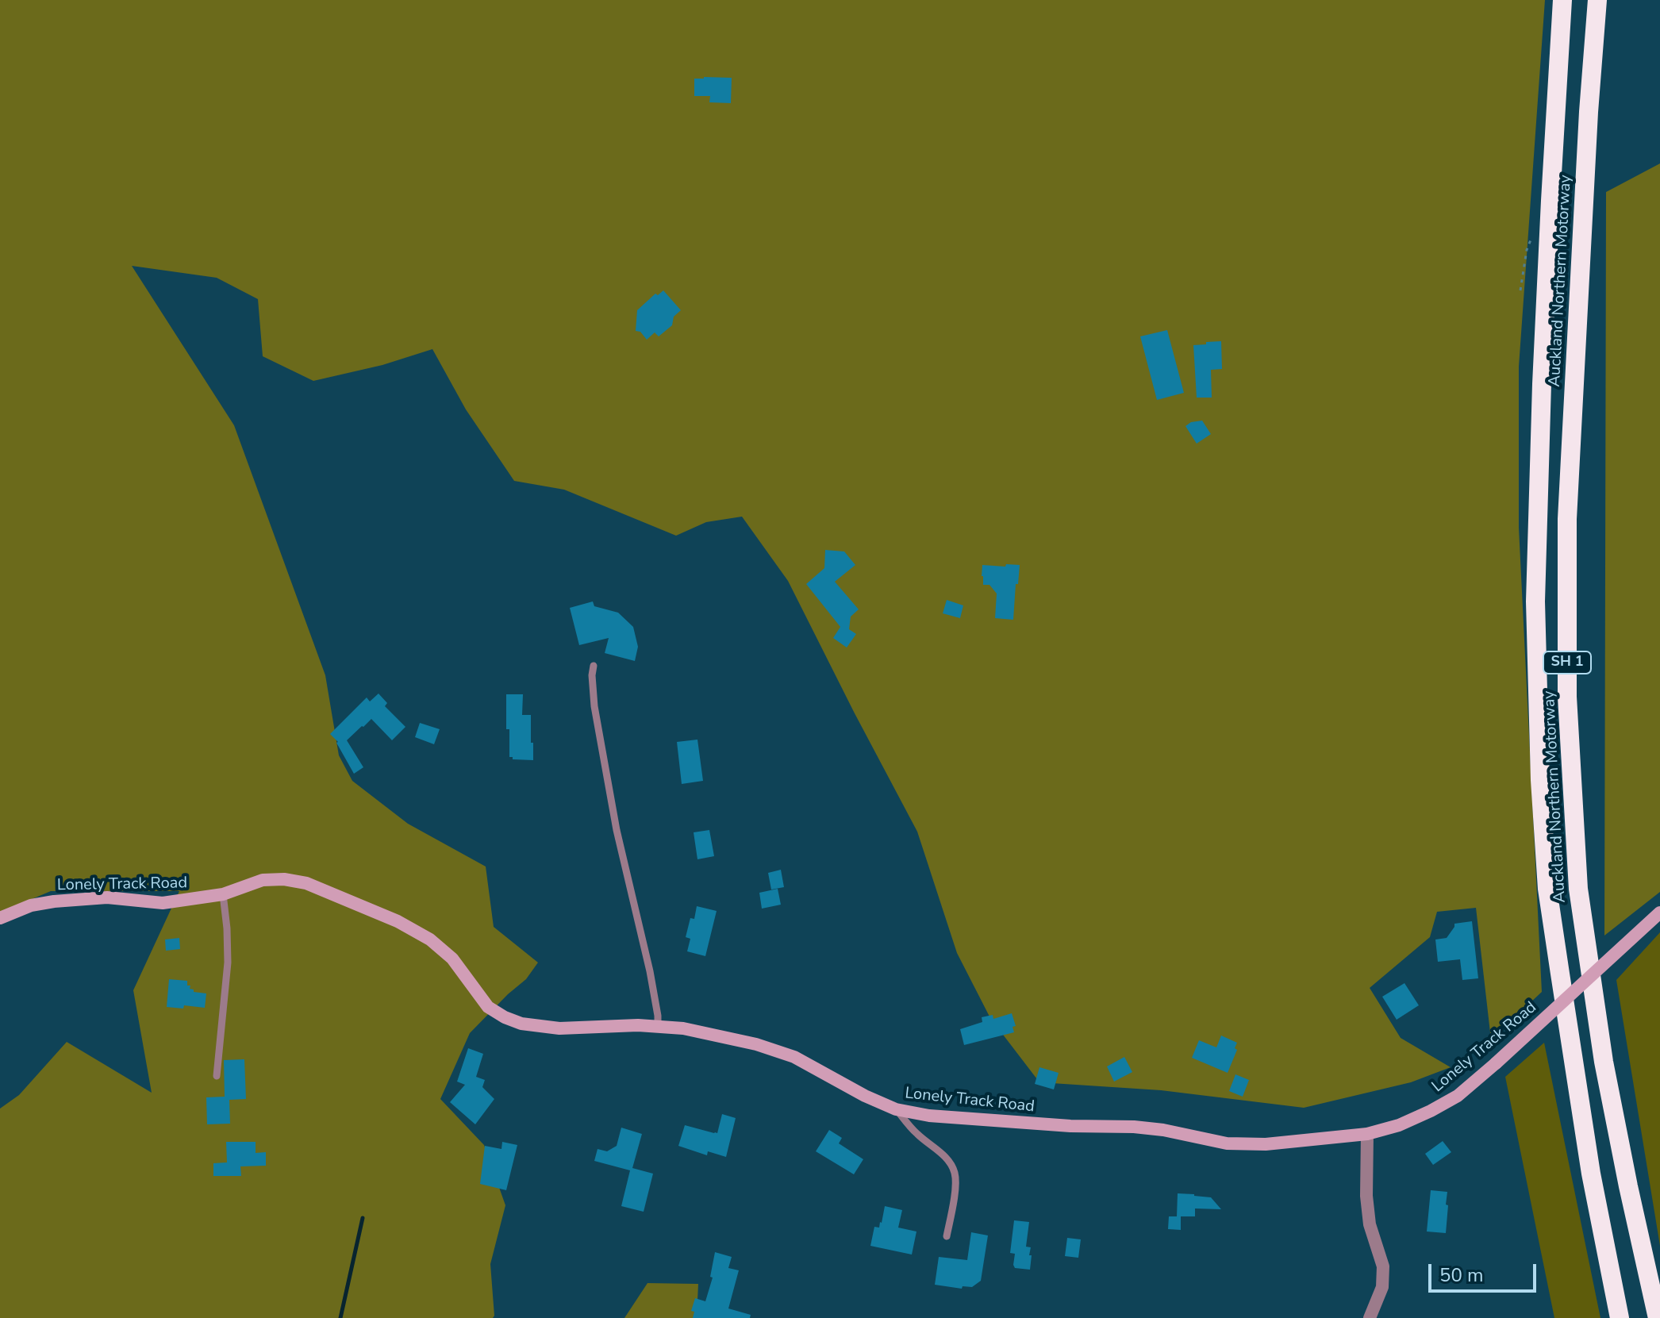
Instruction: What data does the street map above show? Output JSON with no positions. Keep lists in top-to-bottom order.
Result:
{
  "streets": {
    "highway": ["Auckland Northern Motorway", "SH 1"],
    "street": ["Lonely Track Road"]
  },
  "scale_bar": "50 m"
}
